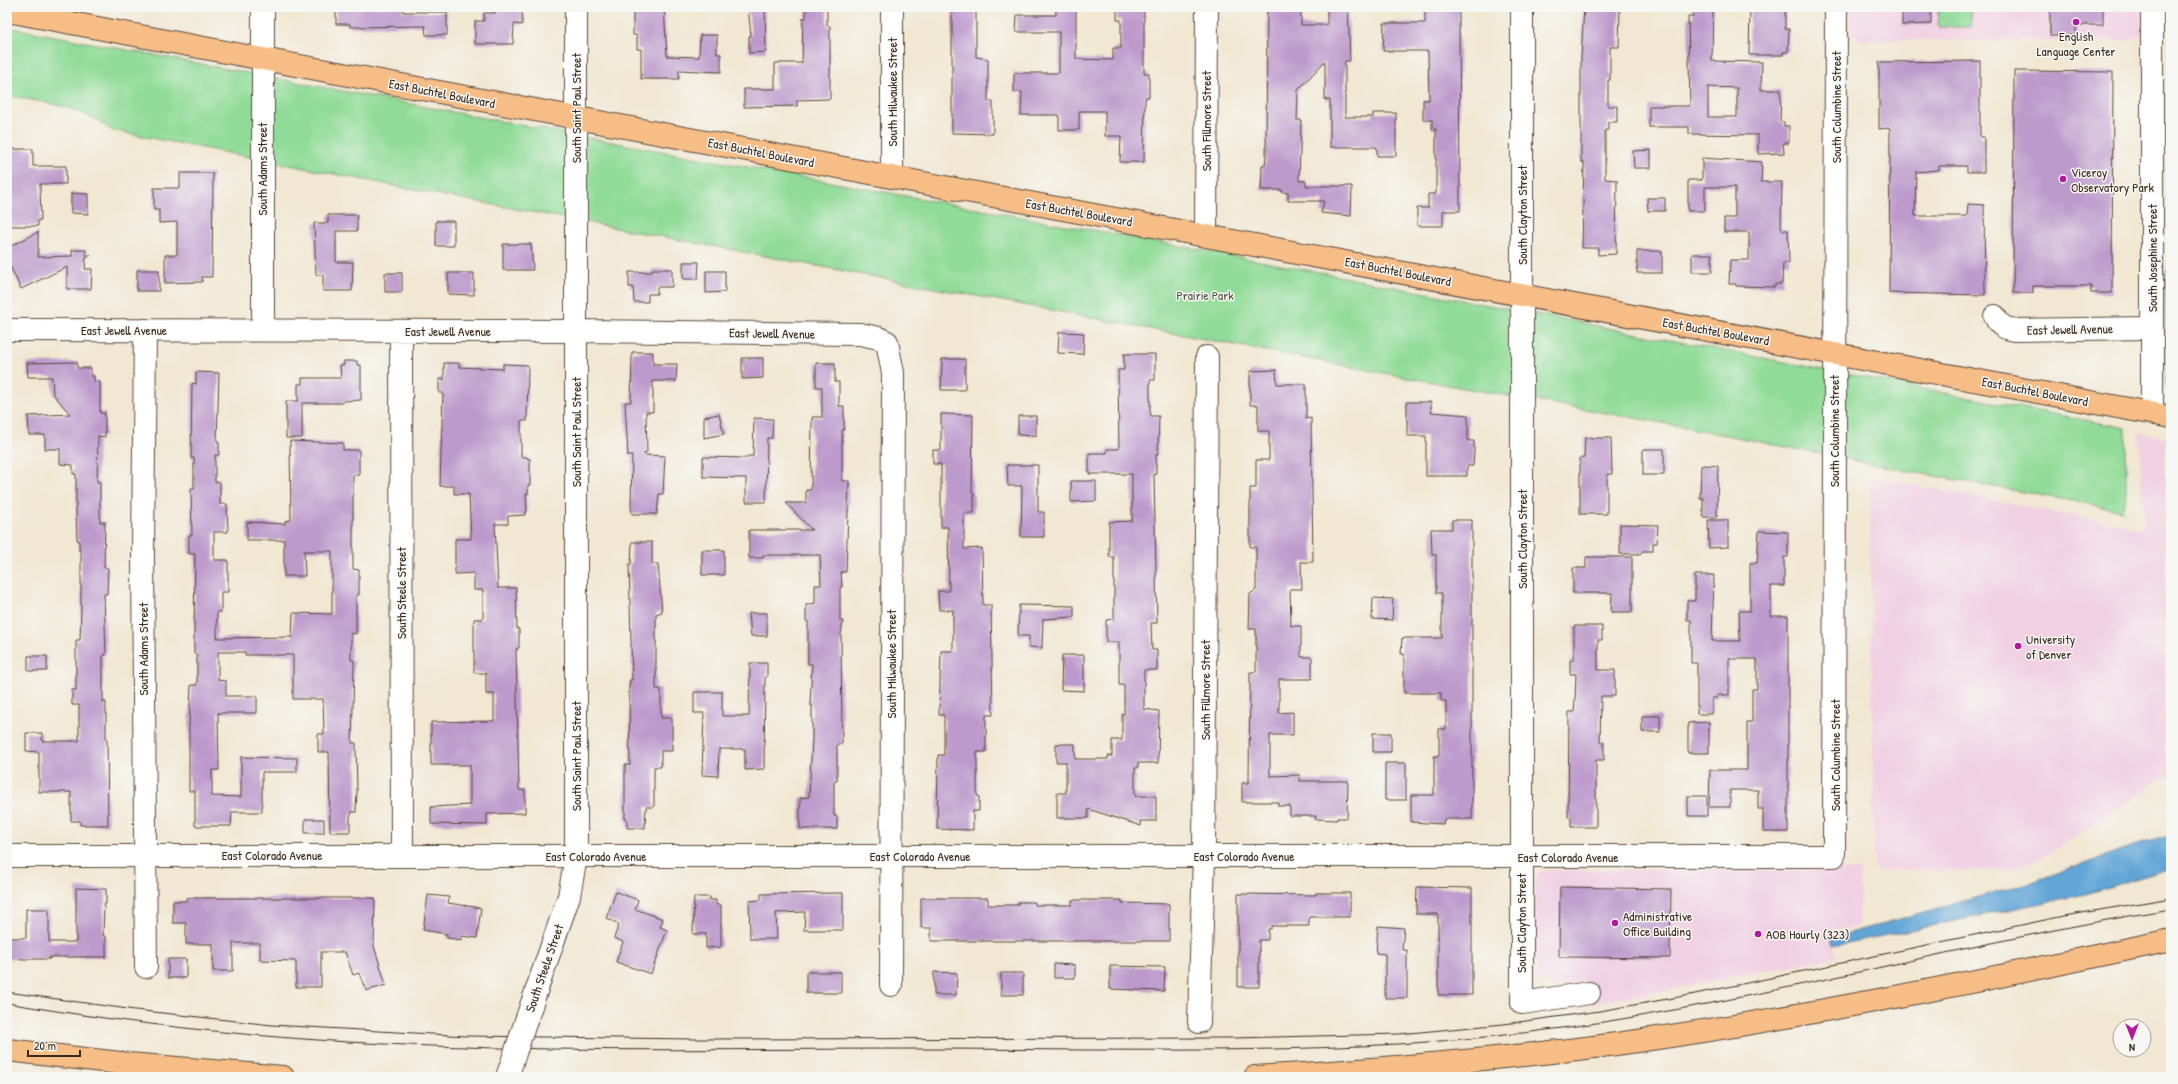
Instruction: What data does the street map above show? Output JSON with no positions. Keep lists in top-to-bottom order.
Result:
{
  "streets": {
    "main road": ["East Buchtel Boulevard"],
    "street": [
      "South Milwaukee Street",
      "South Columbine Street",
      "South Saint Paul Street",
      "South Fillmore Street",
      "South Adams Street",
      "South Clayton Street",
      "South Josephine Street",
      "East Jewell Avenue",
      "South Steele Street",
      "East Colorado Avenue"
    ]
  },
  "crossings": [
    ["South Milwaukee Street", "East Buchtel Boulevard"],
    ["South Milwaukee Street", "East Jewell Avenue"],
    ["South Milwaukee Street", "East Colorado Avenue"],
    ["East Buchtel Boulevard", "South Columbine Street"],
    ["East Buchtel Boulevard", "South Saint Paul Street"],
    ["East Buchtel Boulevard", "South Fillmore Street"],
    ["East Buchtel Boulevard", "South Adams Street"],
    ["East Buchtel Boulevard", "South Clayton Street"],
    ["East Buchtel Boulevard", "South Josephine Street"],
    ["South Columbine Street", "East Colorado Avenue"],
    ["South Saint Paul Street", "East Jewell Avenue"],
    ["South Saint Paul Street", "South Steele Street"],
    ["South Saint Paul Street", "East Colorado Avenue"],
    ["South Fillmore Street", "East Colorado Avenue"],
    ["South Adams Street", "East Jewell Avenue"],
    ["South Adams Street", "East Colorado Avenue"],
    ["South Clayton Street", "East Colorado Avenue"],
    ["South Josephine Street", "East Jewell Avenue"],
    ["East Jewell Avenue", "South Steele Street"],
    ["South Steele Street", "East Colorado Avenue"]
  ],
  "parks": ["Prairie Park"],
  "places": [
    "English Language Center",
    "Viceroy Observatory Park",
    "University of Denver",
    "Administrative Office Building",
    "AOB Hourly (323)"
  ],
  "scale_bar": "20 m",
  "north": "bottom"
}
